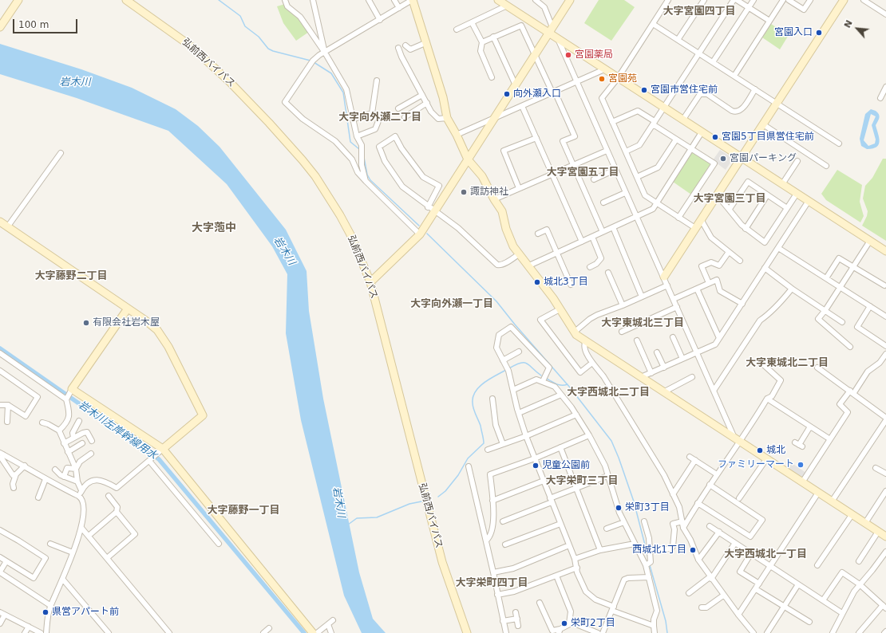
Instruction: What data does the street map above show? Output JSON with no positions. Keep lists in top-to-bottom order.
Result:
{
  "streets": {
    "street": ["弘前西バイパス"]
  },
  "districts": [
    "大字宮園四丁目",
    "大字向外瀬二丁目",
    "大字宮園五丁目",
    "大字宮園三丁目",
    "大字萢中",
    "大字藤野二丁目",
    "大字向外瀬一丁目",
    "大字東城北三丁目",
    "大字東城北二丁目",
    "大字西城北二丁目",
    "大字栄町三丁目",
    "大字藤野一丁目",
    "大字西城北一丁目",
    "大字栄町四丁目"
  ],
  "water": ["岩木川", "岩木川左岸幹線用水"],
  "places": [
    "宮園入口",
    "宮園薬局",
    "宮園苑",
    "宮園市営住宅前",
    "向外瀬入口",
    "宮園5丁目県営住宅前",
    "宮園パーキング",
    "諏訪神社",
    "城北3丁目",
    "有限会社岩木屋",
    "城北",
    "ファミリーマート",
    "児童公園前",
    "栄町3丁目",
    "西城北1丁目",
    "県営アパート前",
    "栄町2丁目"
  ],
  "scale_bar": "100 m",
  "north": "top left"
}
